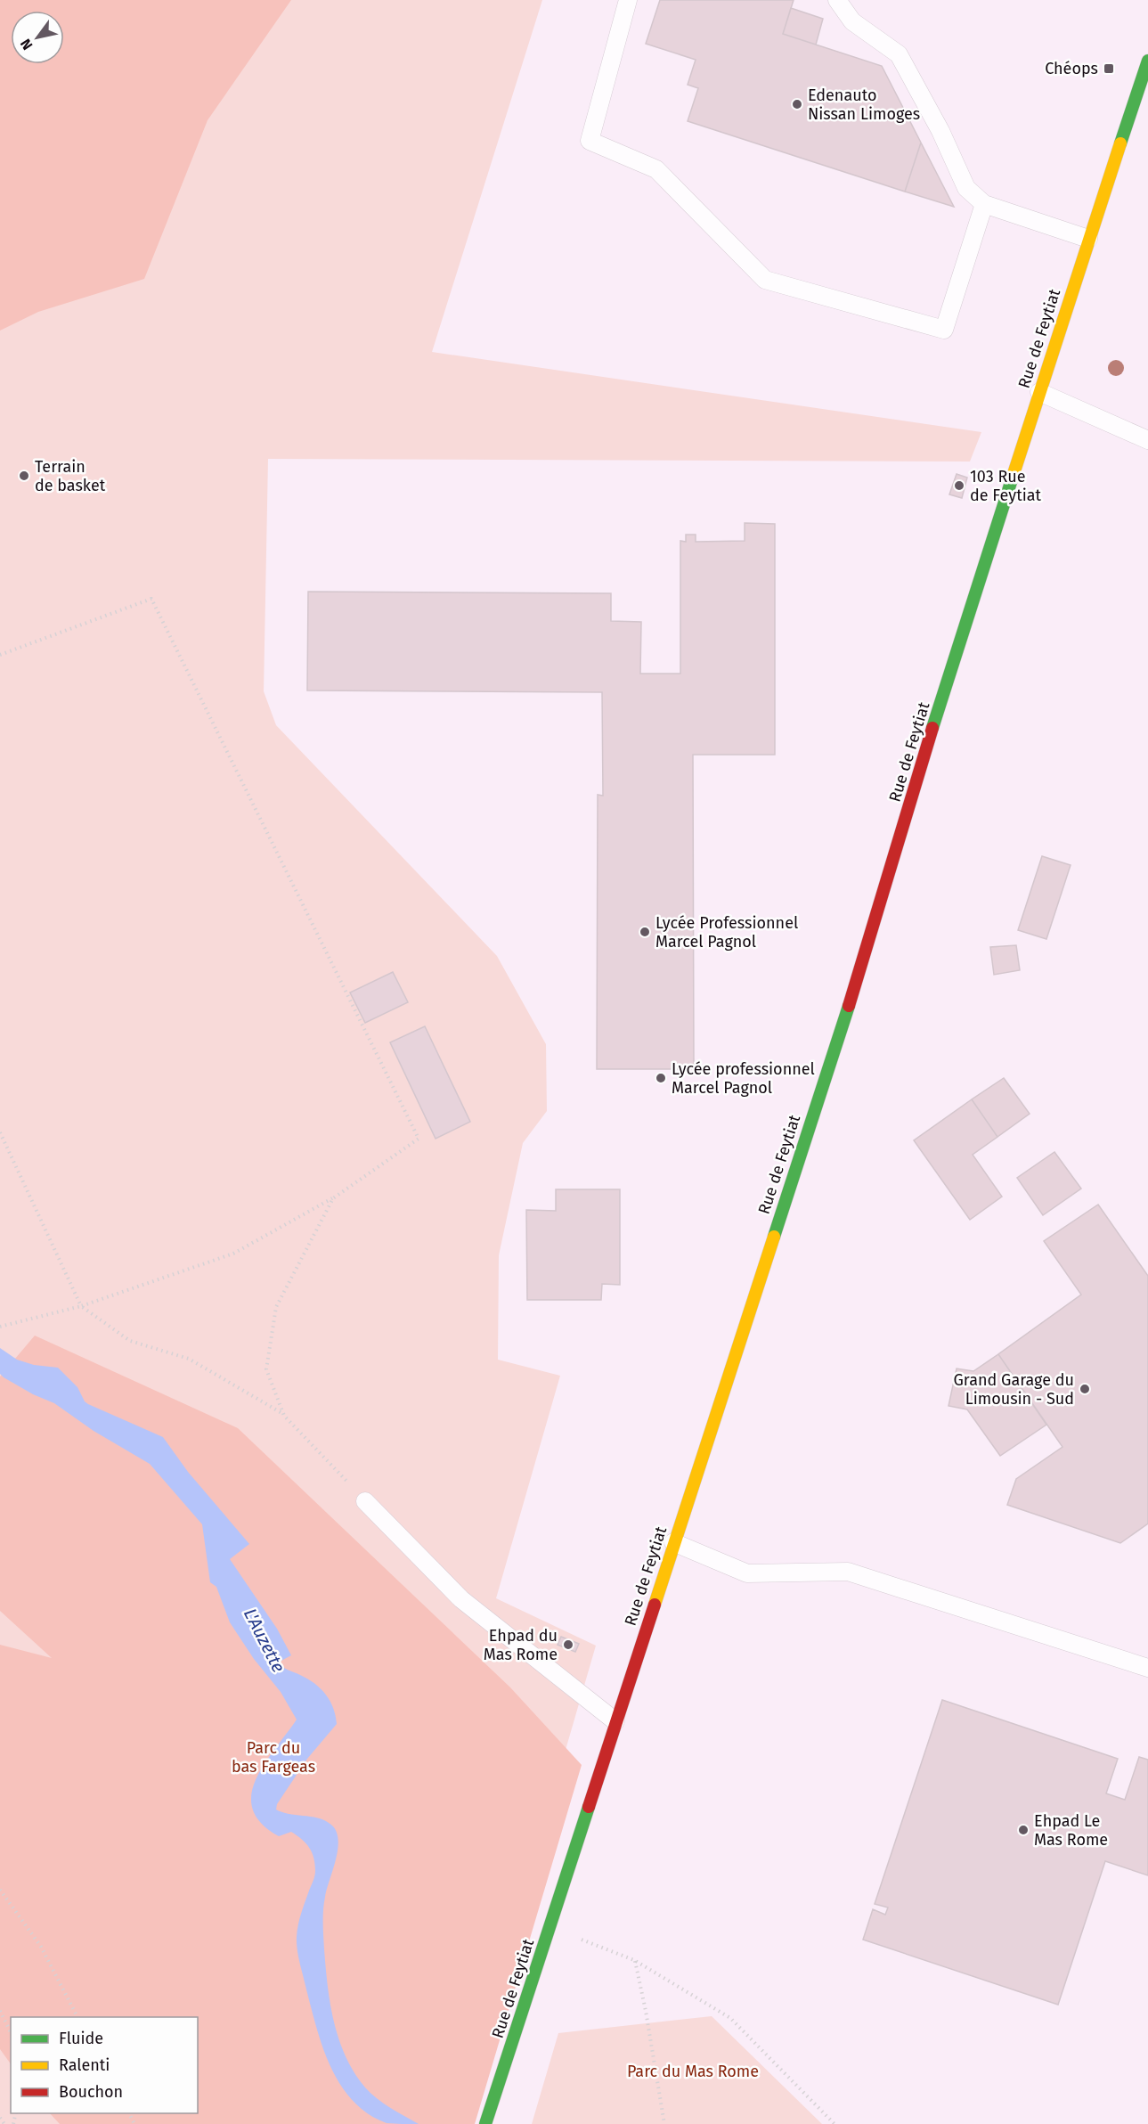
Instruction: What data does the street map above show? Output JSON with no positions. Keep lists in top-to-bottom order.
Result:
{
  "streets": {
    "main road": ["Rue de Feytiat"]
  },
  "water": ["L'Auzette"],
  "parks": ["Parc du bas Fargeas", "Parc du Mas Rome"],
  "places": {
    "transit": ["Chéops"],
    "other": [
      "Edenauto Nissan Limoges",
      "Terrain de basket",
      "103 Rue de Feytiat",
      "Lycée Professionnel Marcel Pagnol",
      "Lycée professionnel Marcel Pagnol",
      "Grand Garage du Limousin - Sud",
      "Ehpad du Mas Rome",
      "Ehpad Le Mas Rome"
    ]
  },
  "legend": ["Fluide", "Ralenti", "Bouchon"],
  "north": "bottom left"
}
